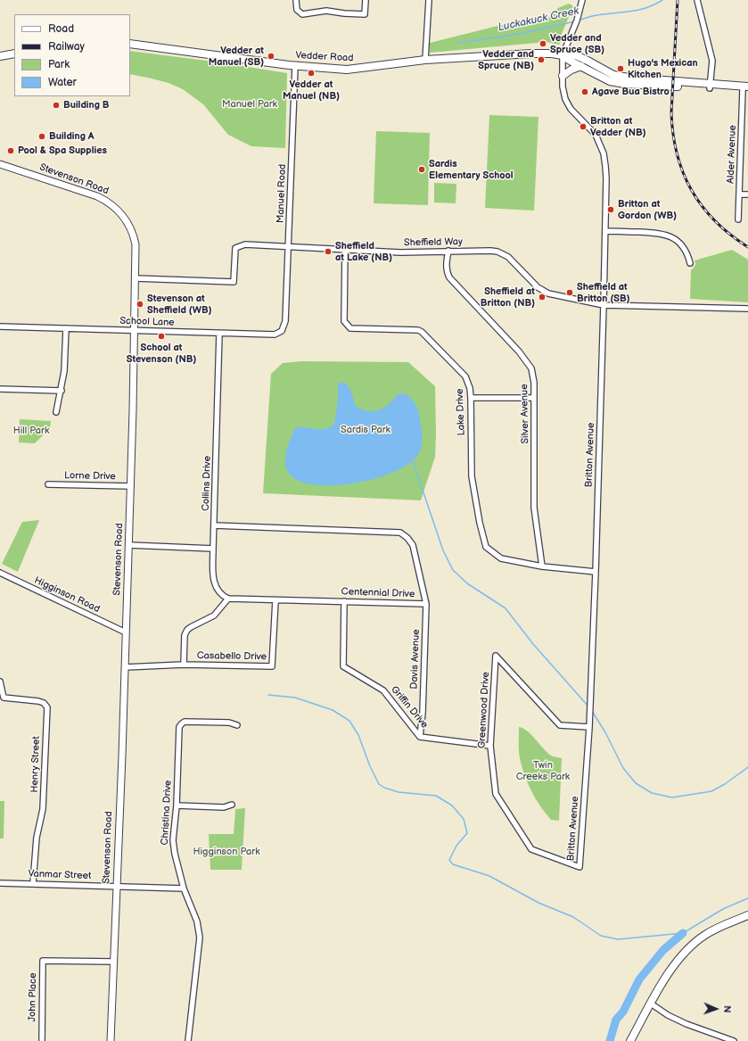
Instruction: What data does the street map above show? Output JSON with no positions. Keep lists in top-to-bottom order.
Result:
{
  "streets": {
    "main road": ["Vedder Road"],
    "street": [
      "Alder Avenue",
      "Stevenson Road",
      "Manuel Road",
      "Sheffield Way",
      "School Lane",
      "Lake Drive",
      "Silver Avenue",
      "Britton Avenue",
      "Lorne Drive",
      "Collins Drive",
      "Centennial Drive",
      "Higginson Road",
      "Casabello Drive",
      "Davis Avenue",
      "Griffin Drive",
      "Greenwood Drive",
      "Henry Street",
      "Christina Drive",
      "Vanmar Street",
      "John Place"
    ]
  },
  "crossings": [
    ["Vedder Road", "Alder Avenue"],
    ["Vedder Road", "Manuel Road"],
    ["Vedder Road", "Britton Avenue"],
    ["Stevenson Road", "Sheffield Way"],
    ["Stevenson Road", "School Lane"],
    ["Stevenson Road", "Lorne Drive"],
    ["Stevenson Road", "Higginson Road"],
    ["Stevenson Road", "Casabello Drive"],
    ["Stevenson Road", "Vanmar Street"],
    ["Stevenson Road", "John Place"],
    ["Manuel Road", "Sheffield Way"],
    ["Manuel Road", "School Lane"],
    ["Sheffield Way", "Lake Drive"],
    ["Sheffield Way", "Silver Avenue"],
    ["Sheffield Way", "Britton Avenue"],
    ["School Lane", "Collins Drive"],
    ["Lake Drive", "Silver Avenue"],
    ["Lake Drive", "Britton Avenue"],
    ["Britton Avenue", "Greenwood Drive"],
    ["Collins Drive", "Centennial Drive"],
    ["Centennial Drive", "Casabello Drive"],
    ["Centennial Drive", "Davis Avenue"],
    ["Centennial Drive", "Griffin Drive"],
    ["Davis Avenue", "Griffin Drive"],
    ["Griffin Drive", "Greenwood Drive"],
    ["Henry Street", "Vanmar Street"],
    ["Christina Drive", "Vanmar Street"]
  ],
  "water": ["Luckakuck Creek"],
  "parks": [
    "Manuel Park",
    "Sardis Park",
    "Hill Park",
    "Twin Creeks Park",
    "Higginson Park"
  ],
  "places": [
    "Vedder and Spruce (SB)",
    "Vedder at Manuel (SB)",
    "Vedder and Spruce (NB)",
    "Hugo's Mexican Kitchen",
    "Vedder at Manuel (NB)",
    "Agave Bua Bistro",
    "Building B",
    "Britton at Vedder (NB)",
    "Building A",
    "Pool & Spa Supplies",
    "Sardis Elementary School",
    "Britton at Gordon (WB)",
    "Sheffield at Lake (NB)",
    "Sheffield at Britton (SB)",
    "Sheffield at Britton (NB)",
    "Stevenson at Sheffield (WB)",
    "School at Stevenson (NB)"
  ],
  "legend": [
    "Road",
    "Railway",
    "Park",
    "Water"
  ],
  "north": "right"
}
